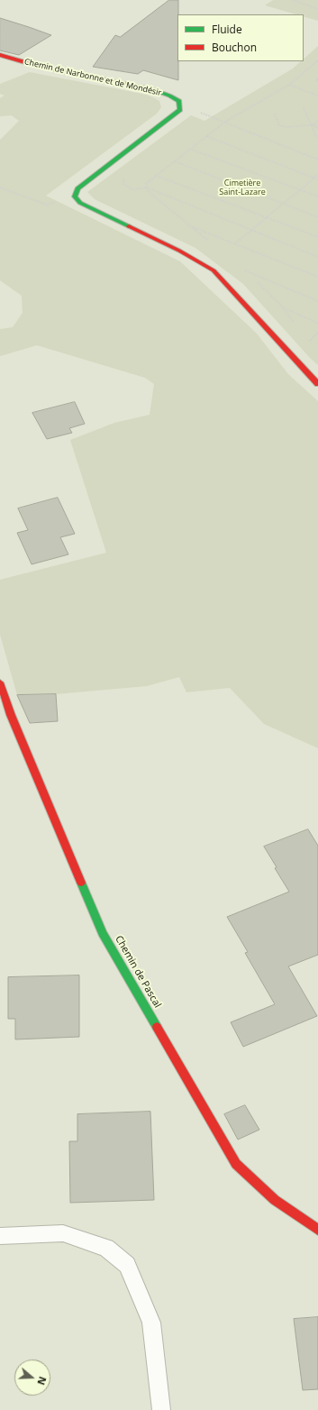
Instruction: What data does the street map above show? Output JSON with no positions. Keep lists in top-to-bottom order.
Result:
{
  "streets": {
    "street": ["Chemin de Narbonne et de Mondésir", "Chemin de Pascal"]
  },
  "parks": ["Cimetière Saint-Lazare"],
  "legend": ["Fluide", "Bouchon"],
  "north": "right"
}
